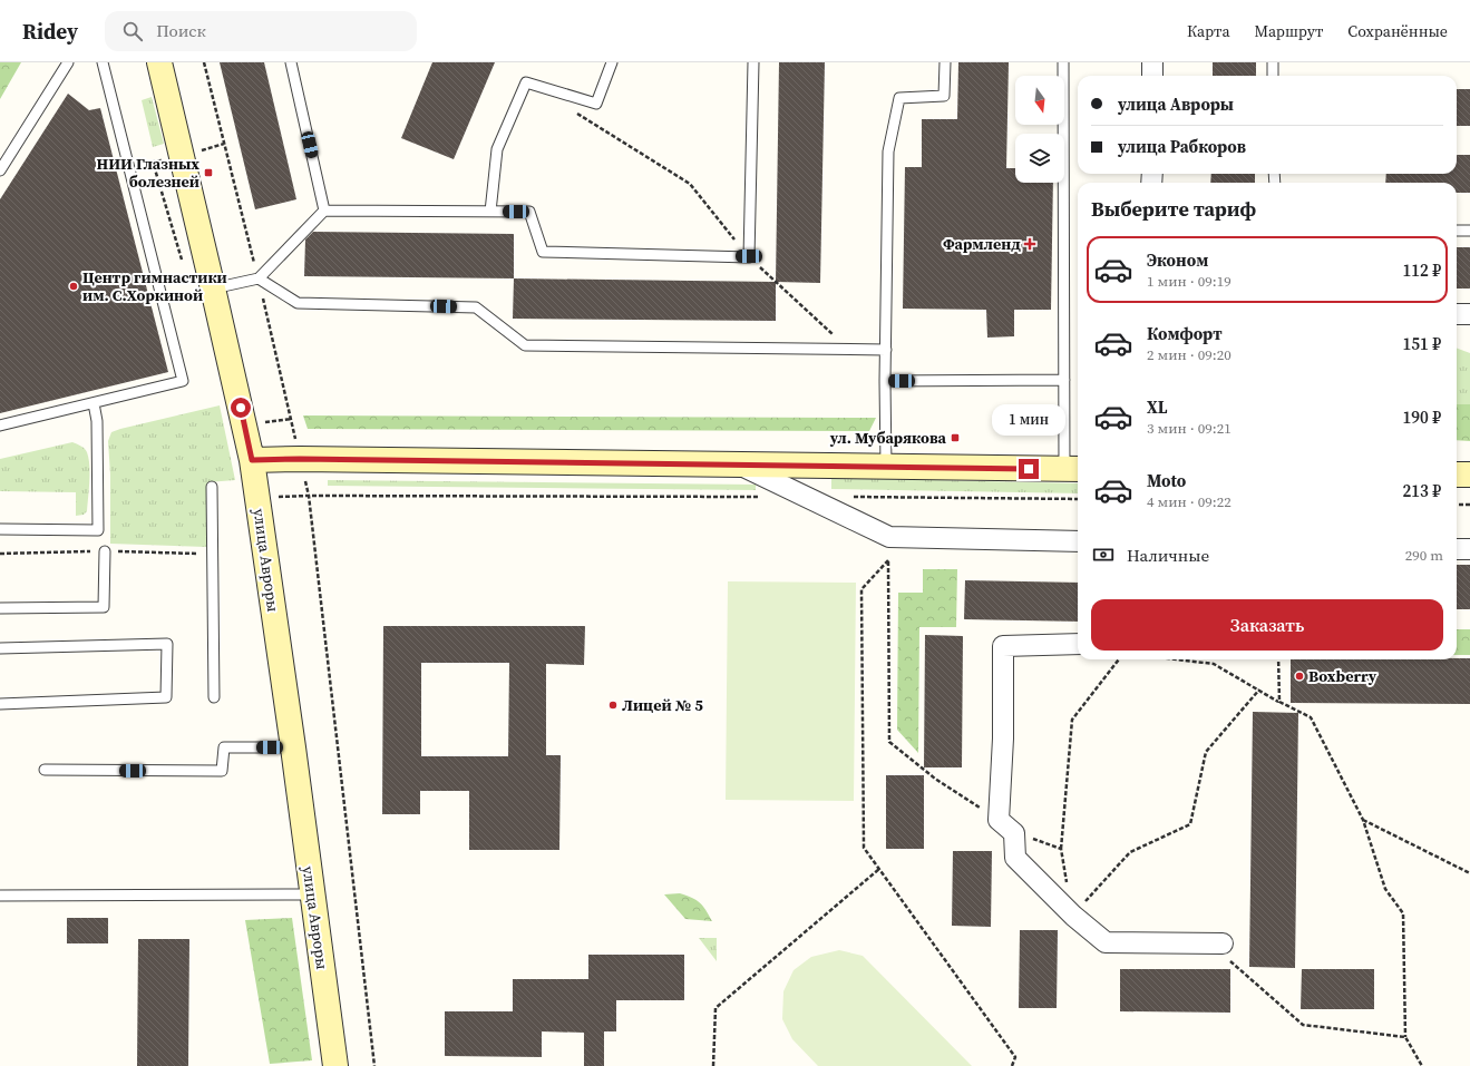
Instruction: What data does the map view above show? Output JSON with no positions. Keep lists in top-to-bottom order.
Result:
{
  "streets": {
    "street": ["улица Авроры"]
  },
  "places": {
    "transit": ["НИИ Глазных болезней", "ул. Мубарякова"],
    "health": ["Фармленд"],
    "other": ["Центр гимнастики им. С.Хоркиной", "Boxberry", "Лицей № 5"]
  },
  "north": "bottom",
  "page": {
    "header": "Ridey",
    "search": "Поиск",
    "nav": ["Карта", "Маршрут", "Сохранённые"],
    "banner": ["улица Авроры", "улица Рабкоров"],
    "heading": "Выберите тариф",
    "list": [
      {
        "name": "Эконом",
        "note": "1 мин · 09:19",
        "value": "112 ₽"
      },
      {
        "name": "Комфорт",
        "note": "2 мин · 09:20",
        "value": "151 ₽"
      },
      {
        "name": "XL",
        "note": "3 мин · 09:21",
        "value": "190 ₽"
      },
      {
        "name": "Moto",
        "note": "4 мин · 09:22",
        "value": "213 ₽"
      }
    ],
    "bubble": "1 мин",
    "pay": ["Наличные", "290 m"],
    "buttons": "Заказать"
  }
}
